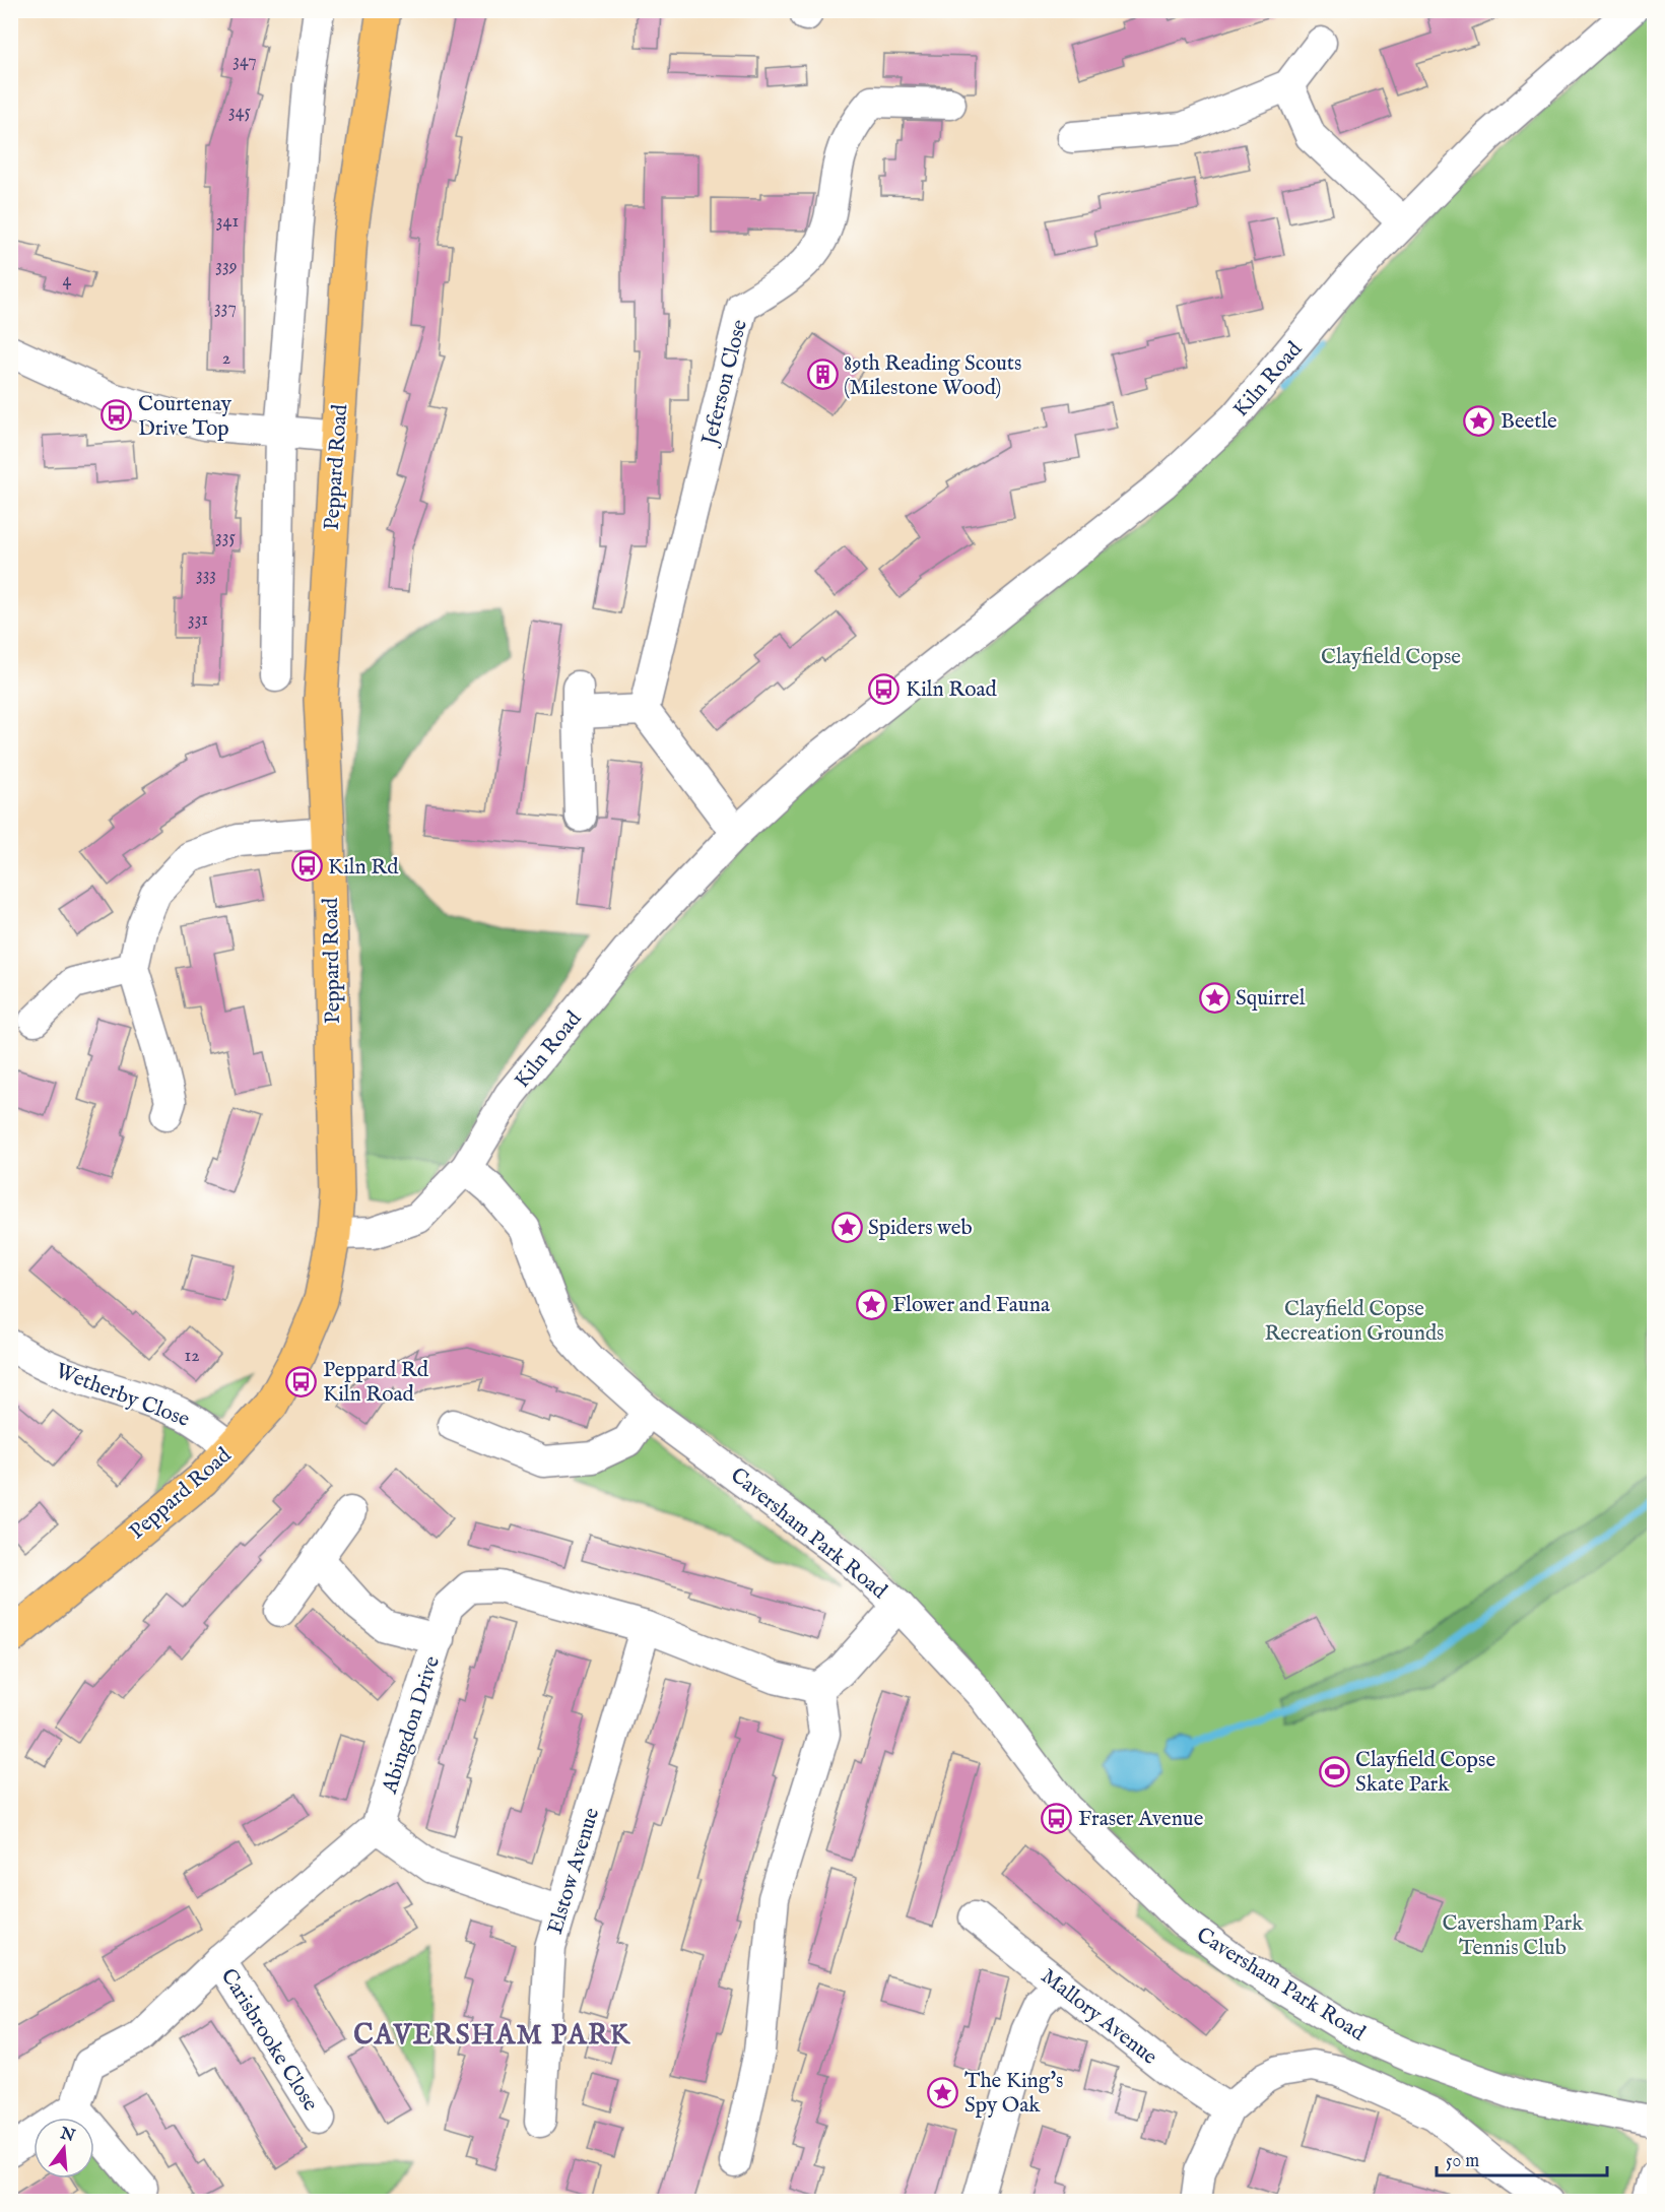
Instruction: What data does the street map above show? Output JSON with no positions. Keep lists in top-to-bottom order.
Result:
{
  "streets": {
    "main road": ["Peppard Road"],
    "street": [
      "Kiln Road",
      "Jeferson Close",
      "Wetherby Close",
      "Caversham Park Road",
      "Abingdon Drive",
      "Elstow Avenue",
      "Mallory Avenue",
      "Carisbrooke Close"
    ]
  },
  "crossings": [
    ["Kiln Road", "Peppard Road"],
    ["Kiln Road", "Caversham Park Road"],
    ["Peppard Road", "Wetherby Close"],
    ["Abingdon Drive", "Elstow Avenue"]
  ],
  "districts": ["CAVERSHAM PARK"],
  "parks": ["Clayfield Copse", "Clayfield Copse Recreation Grounds", "Caversham Park Tennis Club"],
  "places": {
    "building": ["89th Reading Scouts (Milestone Wood)"],
    "bus stop": [
      "Courtenay Drive Top",
      "Kiln Road",
      "Kiln Rd",
      "Peppard Rd Kiln Road",
      "Fraser Avenue"
    ],
    "place": [
      "Beetle",
      "Squirrel",
      "Spiders web",
      "Flower and Fauna",
      "The King's Spy Oak"
    ],
    "sports": ["Clayfield Copse Skate Park"]
  },
  "house_numbers": [
    "347",
    "345",
    "341",
    "339",
    "4",
    "337",
    "2",
    "335",
    "333",
    "331",
    "12"
  ],
  "scale_bar": "50 m",
  "north": "top"
}
